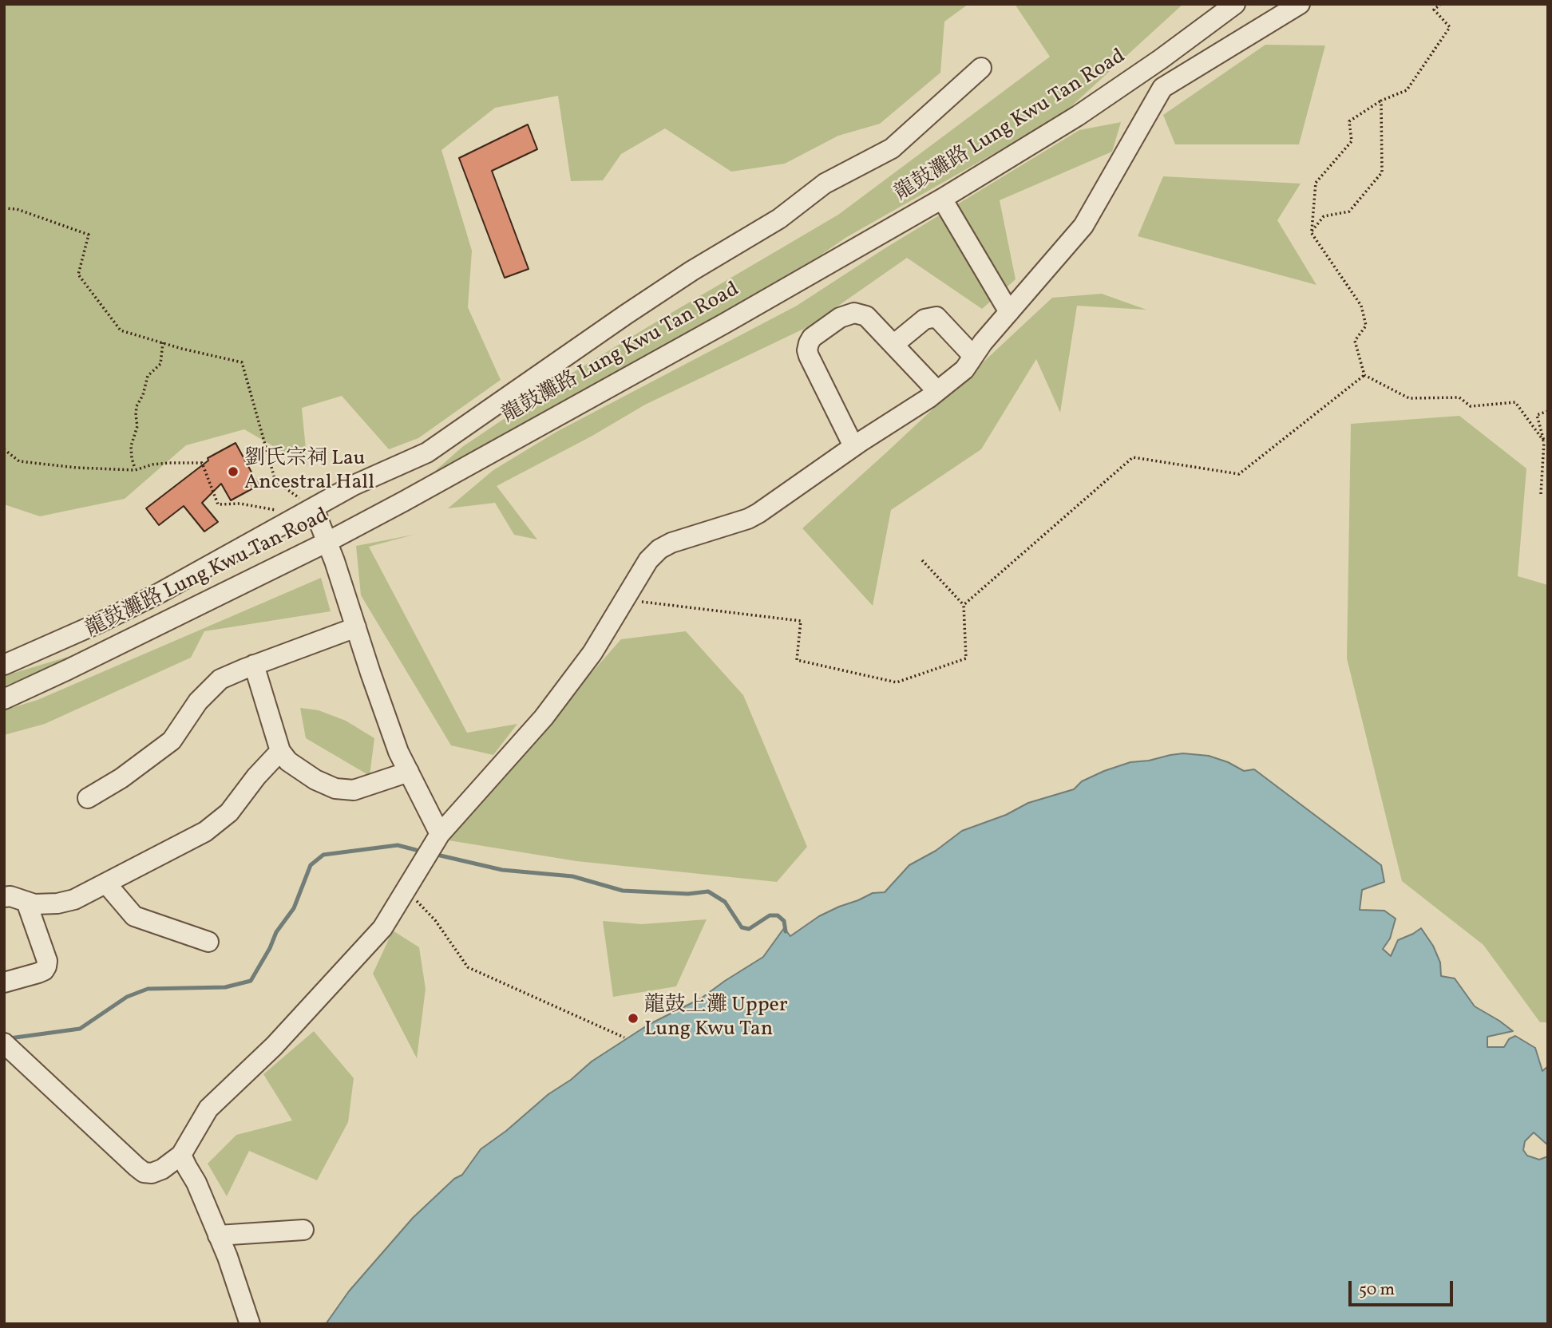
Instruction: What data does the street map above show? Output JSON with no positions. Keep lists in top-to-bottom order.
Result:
{
  "streets": {
    "street": ["龍鼓灘路 Lung Kwu Tan Road"]
  },
  "places": ["劉氏宗祠 Lau Ancestral Hall", "龍鼓上灘 Upper Lung Kwu Tan"],
  "scale_bar": "50 m"
}
